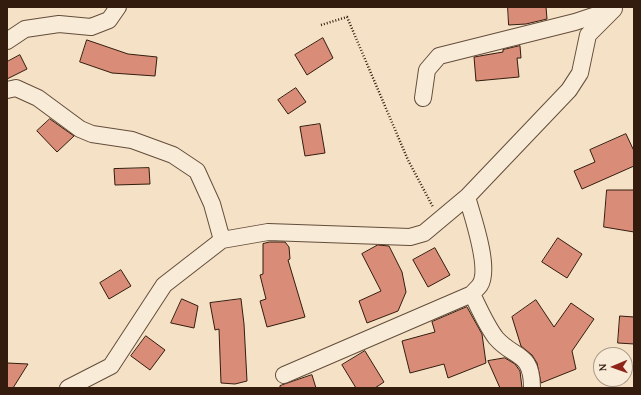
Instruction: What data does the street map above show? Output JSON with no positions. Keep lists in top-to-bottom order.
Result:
{
  "north": "left"
}
